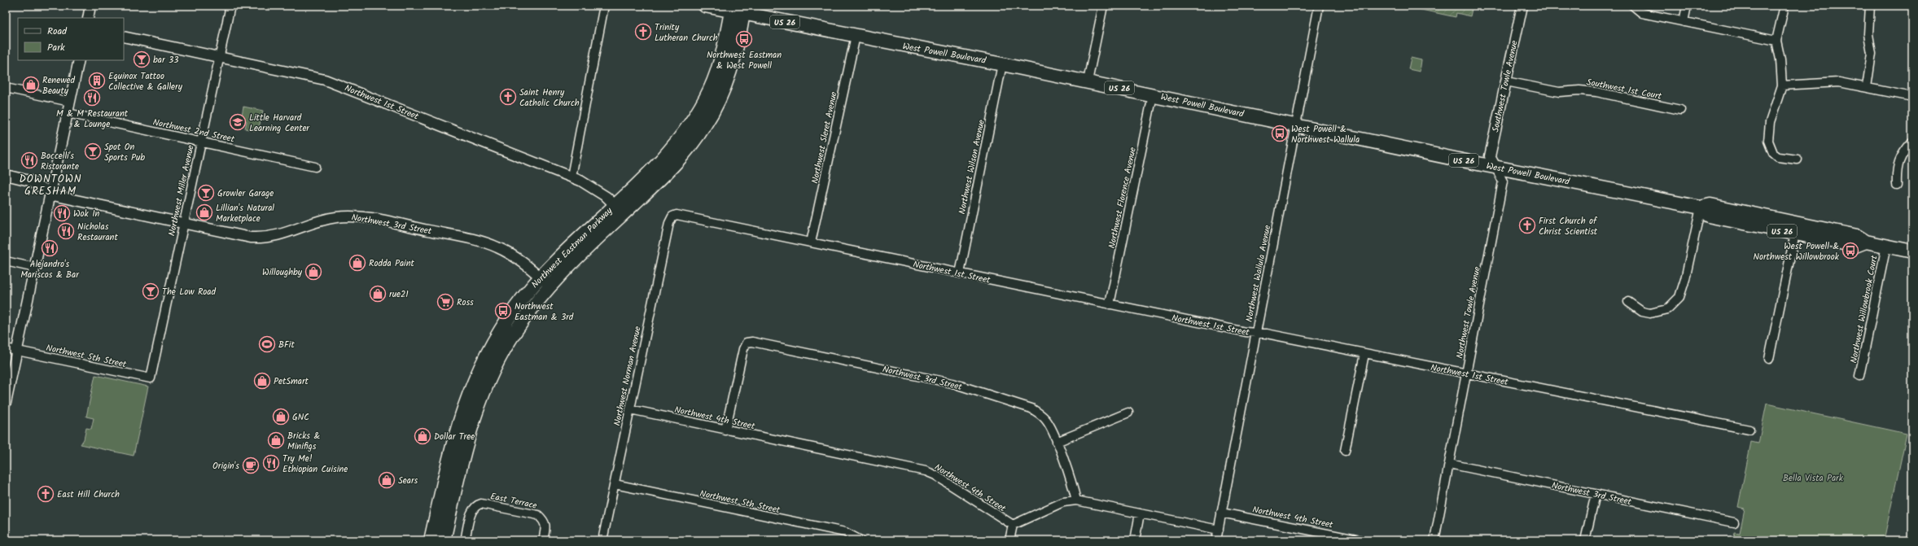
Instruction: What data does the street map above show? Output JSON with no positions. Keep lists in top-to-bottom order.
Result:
{
  "streets": {
    "main road": ["US 26", "West Powell Boulevard", "Northwest Eastman Parkway"],
    "street": [
      "Southwest Towle Avenue",
      "Southwest 1st Court",
      "Northwest 1st Street",
      "Northwest 2nd Street",
      "Northwest Sleret Avenue",
      "Northwest Wilson Avenue",
      "Northwest Miller Avenue",
      "Northwest Florence Avenue",
      "Northwest 3rd Street",
      "Northwest Wallula Avenue",
      "Northwest Willowbrook Court",
      "Northwest Towle Avenue",
      "Northwest 5th Street",
      "Northwest Norman Avenue",
      "Northwest 4th Street",
      "East Terrace"
    ]
  },
  "crossings": [
    ["West Powell Boulevard", "Southwest Towle Avenue"],
    ["West Powell Boulevard", "Northwest Sleret Avenue"],
    ["West Powell Boulevard", "Northwest Wilson Avenue"],
    ["West Powell Boulevard", "Northwest Florence Avenue"],
    ["West Powell Boulevard", "Northwest Eastman Parkway"],
    ["West Powell Boulevard", "Northwest Wallula Avenue"],
    ["West Powell Boulevard", "Northwest Willowbrook Court"],
    ["West Powell Boulevard", "Northwest Towle Avenue"],
    ["Southwest Towle Avenue", "Southwest 1st Court"],
    ["Southwest Towle Avenue", "Northwest Towle Avenue"],
    ["Northwest 1st Street", "Northwest Sleret Avenue"],
    ["Northwest 1st Street", "Northwest Wilson Avenue"],
    ["Northwest 1st Street", "Northwest Miller Avenue"],
    ["Northwest 1st Street", "Northwest Florence Avenue"],
    ["Northwest 1st Street", "Northwest Eastman Parkway"],
    ["Northwest 1st Street", "Northwest Wallula Avenue"],
    ["Northwest 1st Street", "Northwest Towle Avenue"],
    ["Northwest 1st Street", "Northwest Norman Avenue"],
    ["Northwest 2nd Street", "Northwest Miller Avenue"],
    ["Northwest Miller Avenue", "Northwest 3rd Street"],
    ["Northwest Miller Avenue", "Northwest 5th Street"],
    ["Northwest 3rd Street", "Northwest Eastman Parkway"],
    ["Northwest 3rd Street", "Northwest Towle Avenue"],
    ["Northwest 3rd Street", "Northwest 4th Street"],
    ["Northwest Wallula Avenue", "Northwest 4th Street"],
    ["Northwest 5th Street", "Northwest Norman Avenue"],
    ["Northwest Norman Avenue", "Northwest 4th Street"]
  ],
  "districts": ["DOWNTOWN GRESHAM"],
  "parks": ["Bella Vista Park"],
  "places": {
    "church": [
      "Trinity Lutheran Church",
      "Saint Henry Catholic Church",
      "First Church of Christ Scientist",
      "East Hill Church"
    ],
    "bus stop": [
      "Northwest Eastman & West Powell",
      "West Powell & Northwest Wallula",
      "West Powell & Northwest Willowbrook",
      "Northwest Eastman & 3rd"
    ],
    "bar": [
      "bar 33",
      "Spot On Sports Pub",
      "Growler Garage",
      "The Low Road"
    ],
    "building": ["Equinox Tattoo Collective & Gallery"],
    "shop": [
      "Renewed Beauty",
      "Lillian's Natural Marketplace",
      "Rodda Paint",
      "Willoughby",
      "rue21",
      "PetSmart",
      "GNC",
      "Dollar Tree",
      "Bricks & Minifigs",
      "Sears"
    ],
    "restaurant": [
      "M & M Restaurant & Lounge",
      "Boccelli's Ristorante",
      "Wok In",
      "Nicholas Restaurant",
      "Alejandro's Mariscos & Bar",
      "Try Me! Ethiopian Cuisine"
    ],
    "school or university": ["Little Harvard Learning Center"],
    "supermarket": ["Ross"],
    "sports": ["BFit"],
    "cafe": ["Origin's"]
  },
  "legend": ["Road", "Park"]
}
